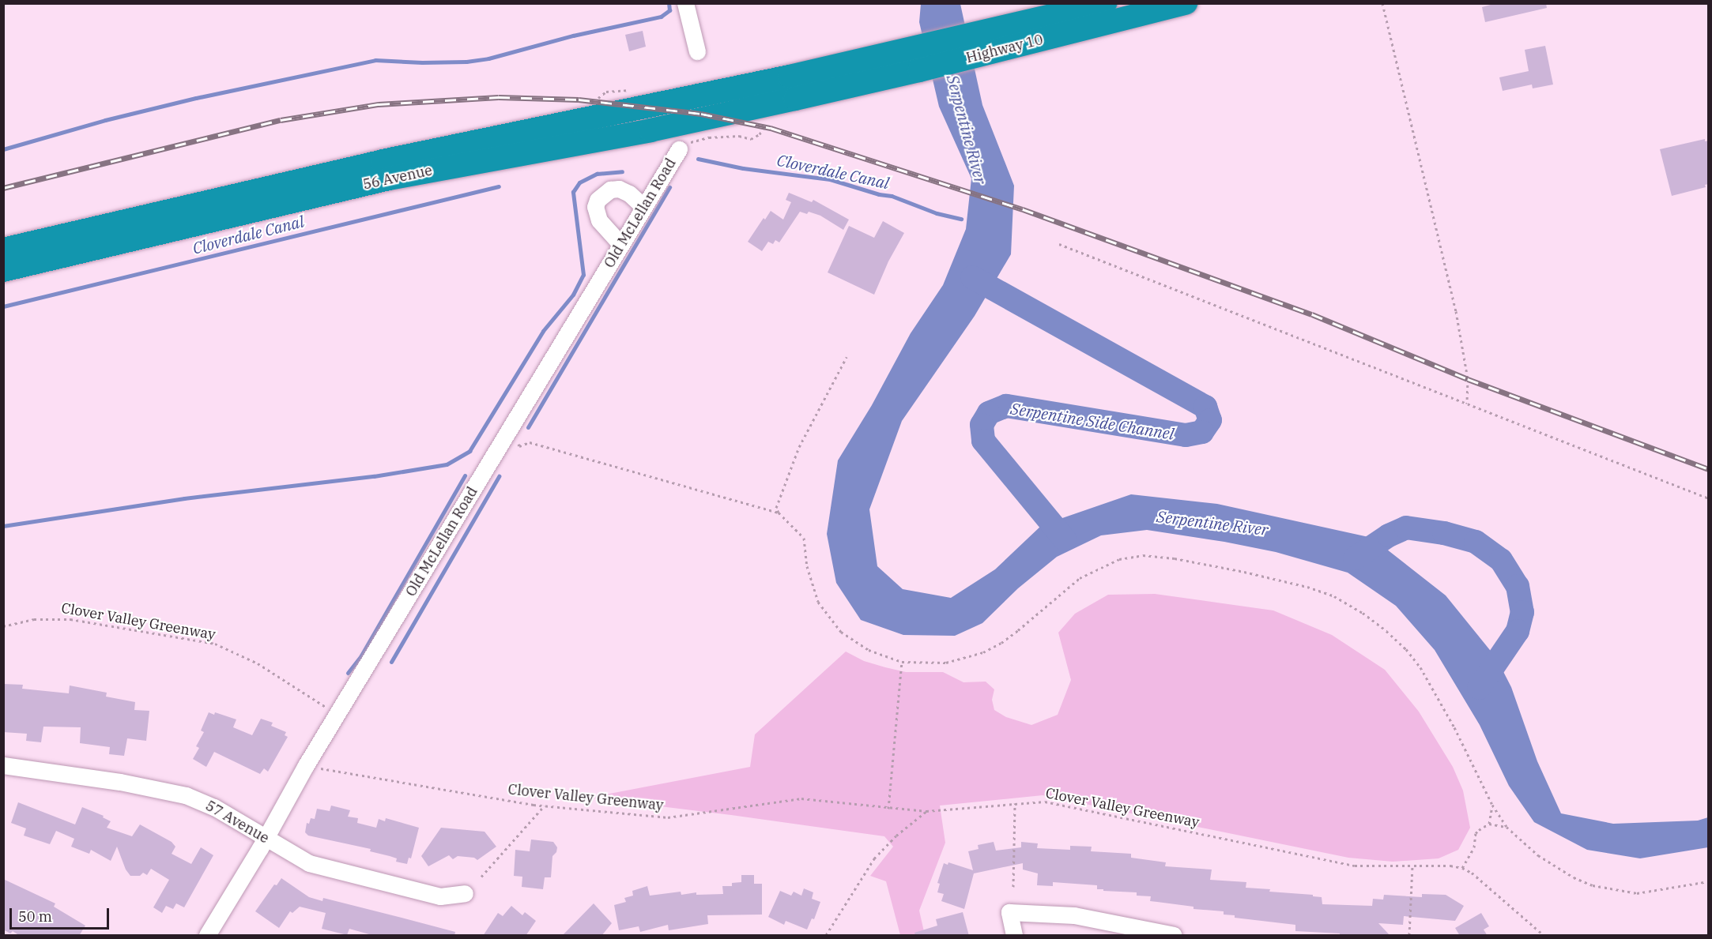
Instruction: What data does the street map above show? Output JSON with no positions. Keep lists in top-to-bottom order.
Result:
{
  "streets": {
    "highway": ["Highway 10", "56 Avenue"],
    "street": ["Old McLellan Road", "57 Avenue"],
    "path": ["Clover Valley Greenway"]
  },
  "crossings": [
    ["Highway 10", "56 Avenue"],
    ["Old McLellan Road", "Clover Valley Greenway"],
    ["Old McLellan Road", "57 Avenue"]
  ],
  "water": ["Serpentine River", "Cloverdale Canal", "Serpentine Side Channel"],
  "scale_bar": "50 m"
}
